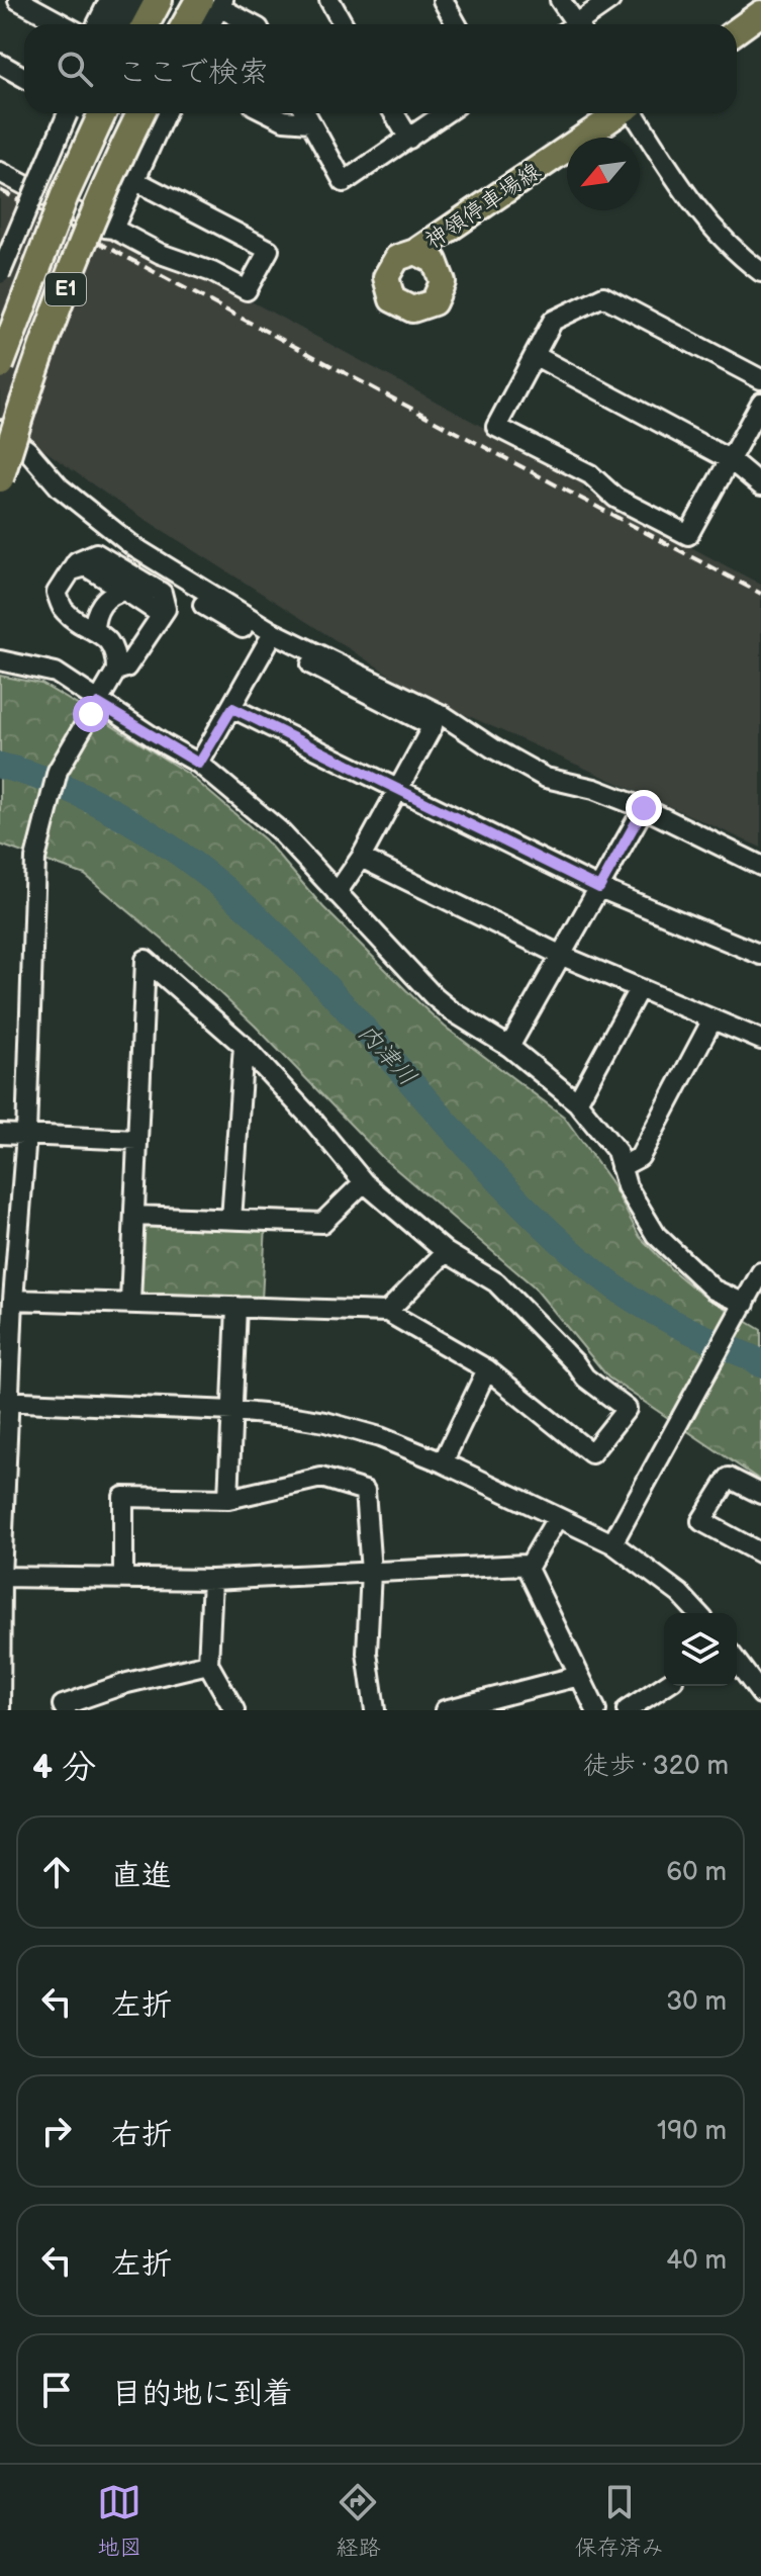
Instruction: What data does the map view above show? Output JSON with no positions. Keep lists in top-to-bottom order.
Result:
{
  "streets": {
    "highway": ["E1"],
    "main road": ["神領停車場線"]
  },
  "water": ["内津川"],
  "north": "bottom left",
  "page": {
    "search": "ここで検索",
    "heading": ["4 分", "徒歩 · 320 m"],
    "list": [
      ["直進", "60 m"],
      ["左折", "30 m"],
      ["右折", "190 m"],
      ["左折", "40 m"],
      "目的地に到着"
    ],
    "nav": ["地図", "経路", "保存済み"]
  }
}
